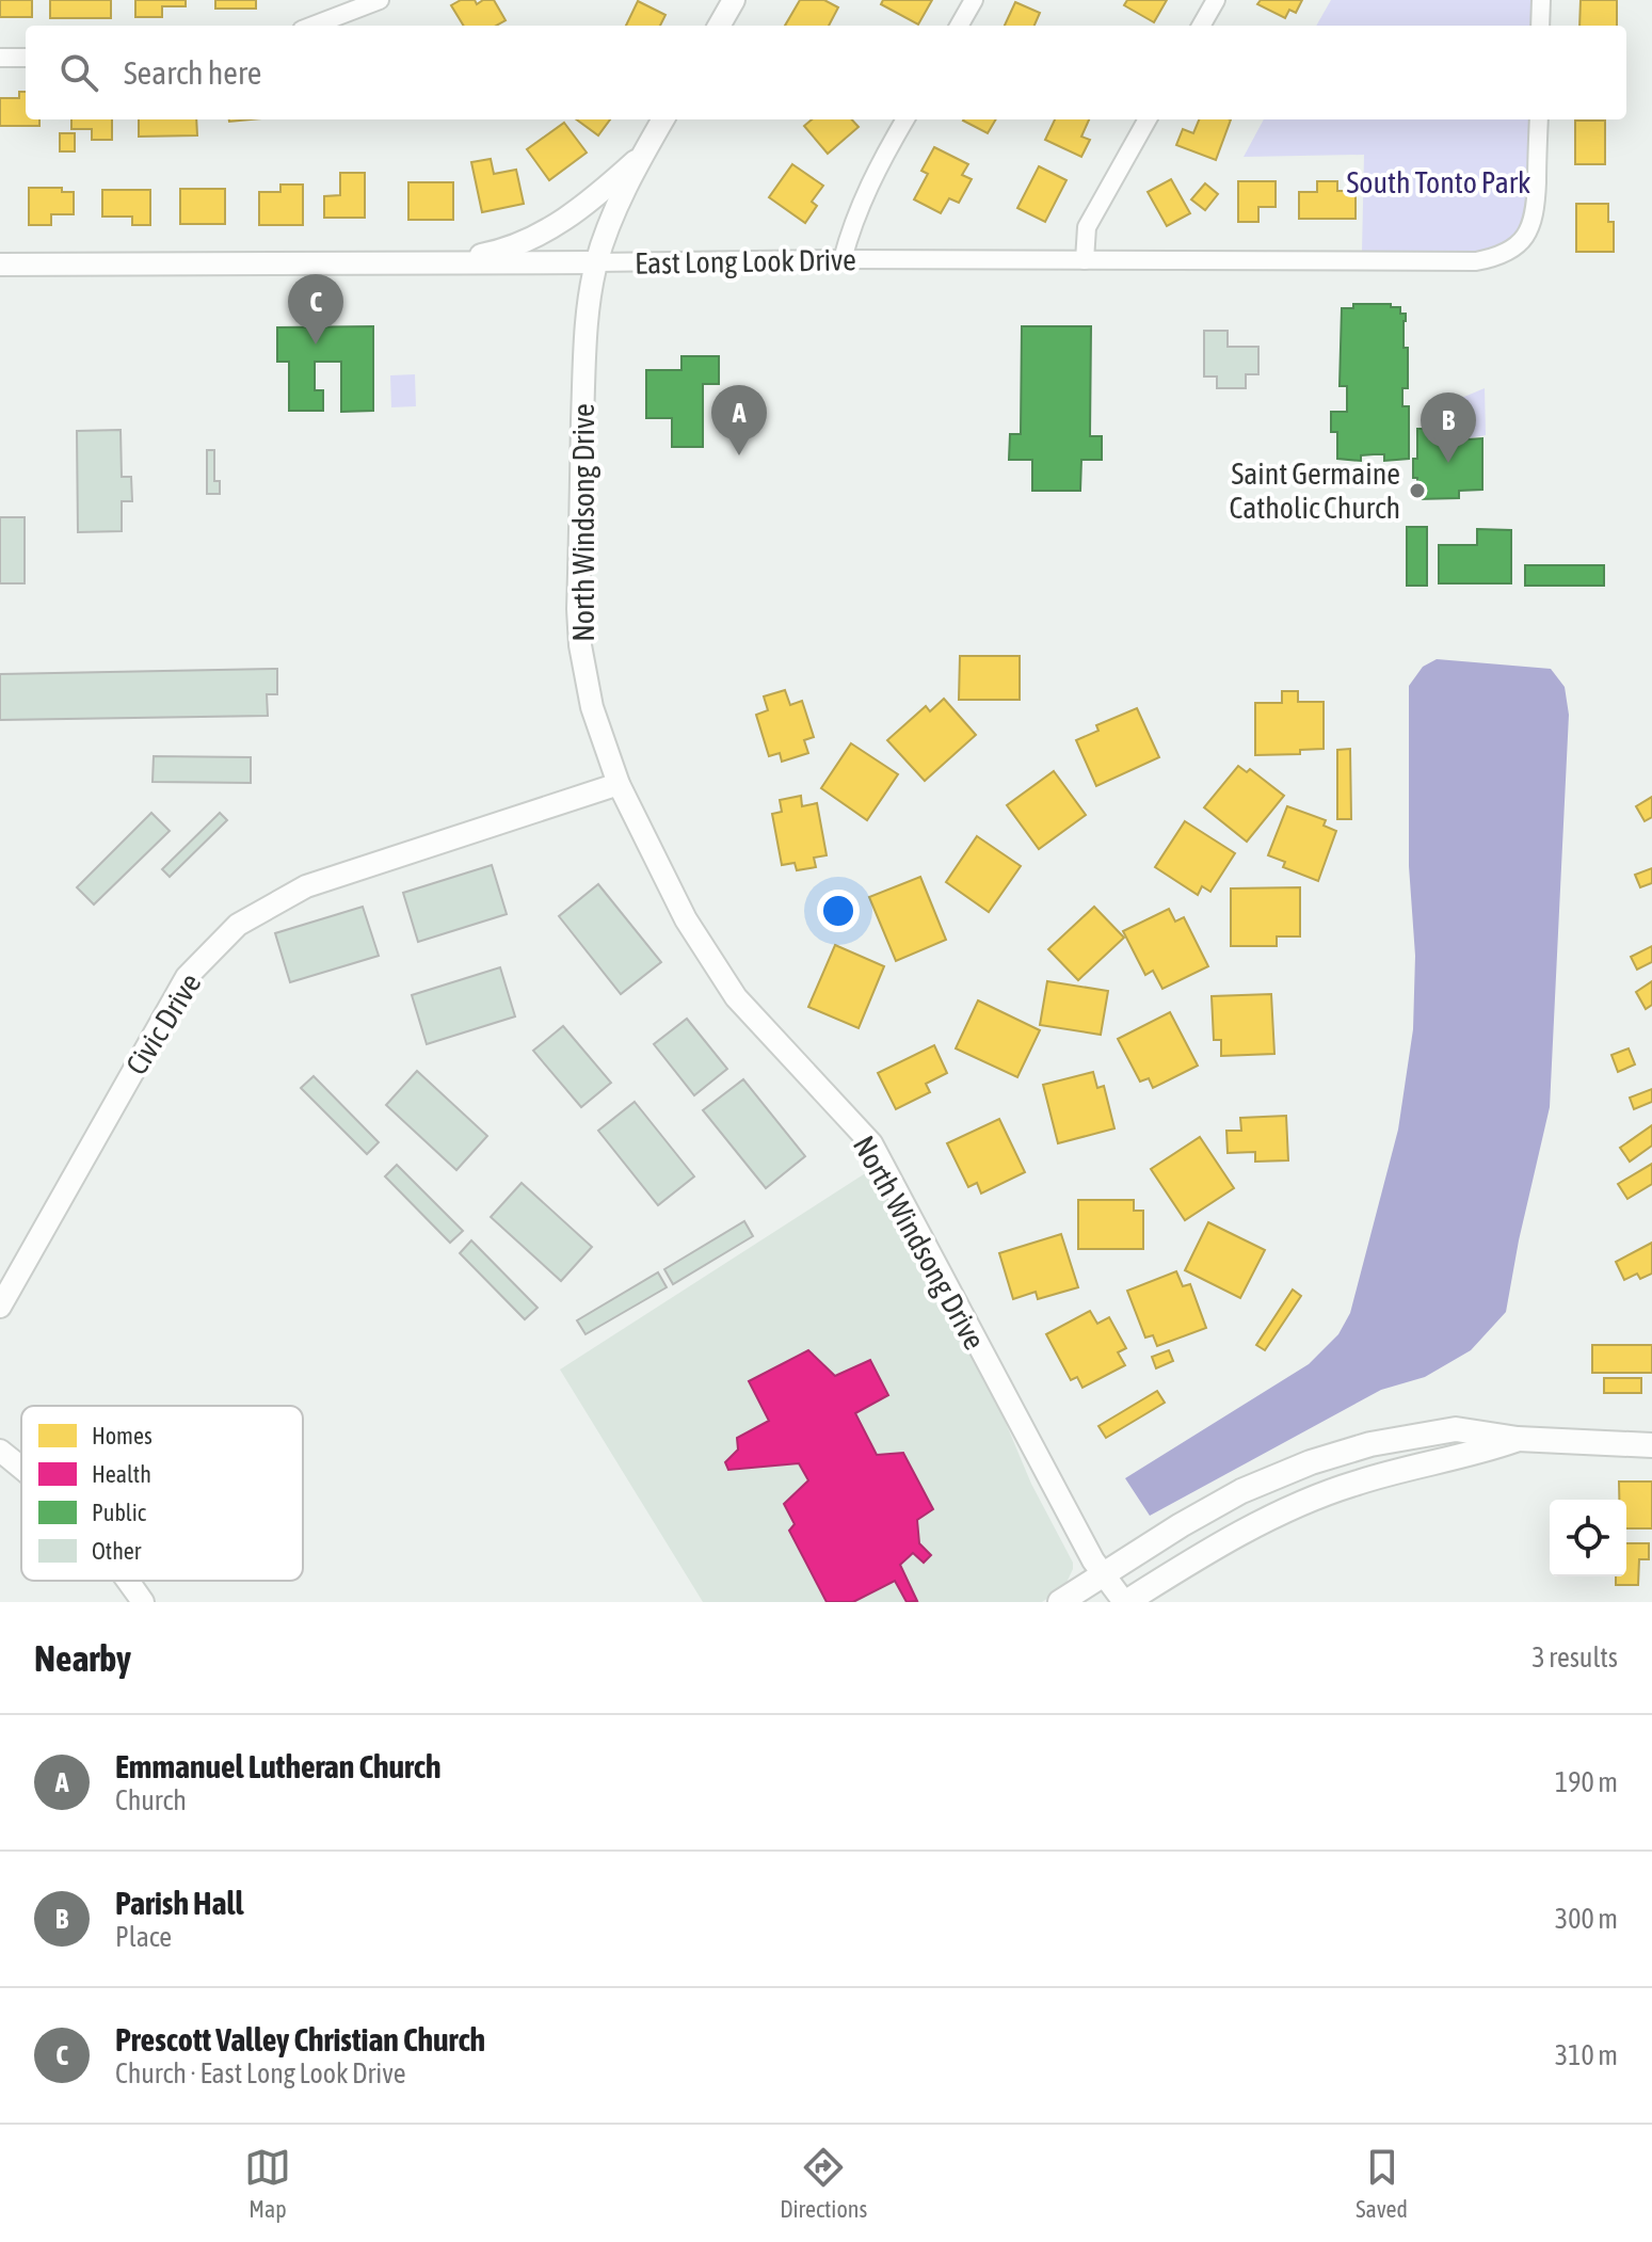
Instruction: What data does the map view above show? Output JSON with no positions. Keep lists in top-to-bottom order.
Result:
{
  "streets": {
    "street": ["East Long Look Drive", "North Windsong Drive", "Civic Drive"]
  },
  "crossings": [
    ["East Long Look Drive", "North Windsong Drive"],
    ["North Windsong Drive", "Civic Drive"]
  ],
  "parks": ["South Tonto Park"],
  "places": ["Saint Germaine Catholic Church"],
  "legend": [
    "Homes",
    "Health",
    "Public",
    "Other"
  ],
  "page": {
    "search": "Search here",
    "pins": ["C", "A", "B"],
    "heading": ["Nearby", "3 results"],
    "list": [
      {
        "mark": "A",
        "name": "Emmanuel Lutheran Church",
        "note": "Church",
        "value": "190 m"
      },
      {
        "mark": "B",
        "name": "Parish Hall",
        "note": "Place",
        "value": "300 m"
      },
      {
        "mark": "C",
        "name": "Prescott Valley Christian Church",
        "note": "Church · East Long Look Drive",
        "value": "310 m"
      }
    ],
    "nav": ["Map", "Directions", "Saved"]
  }
}
